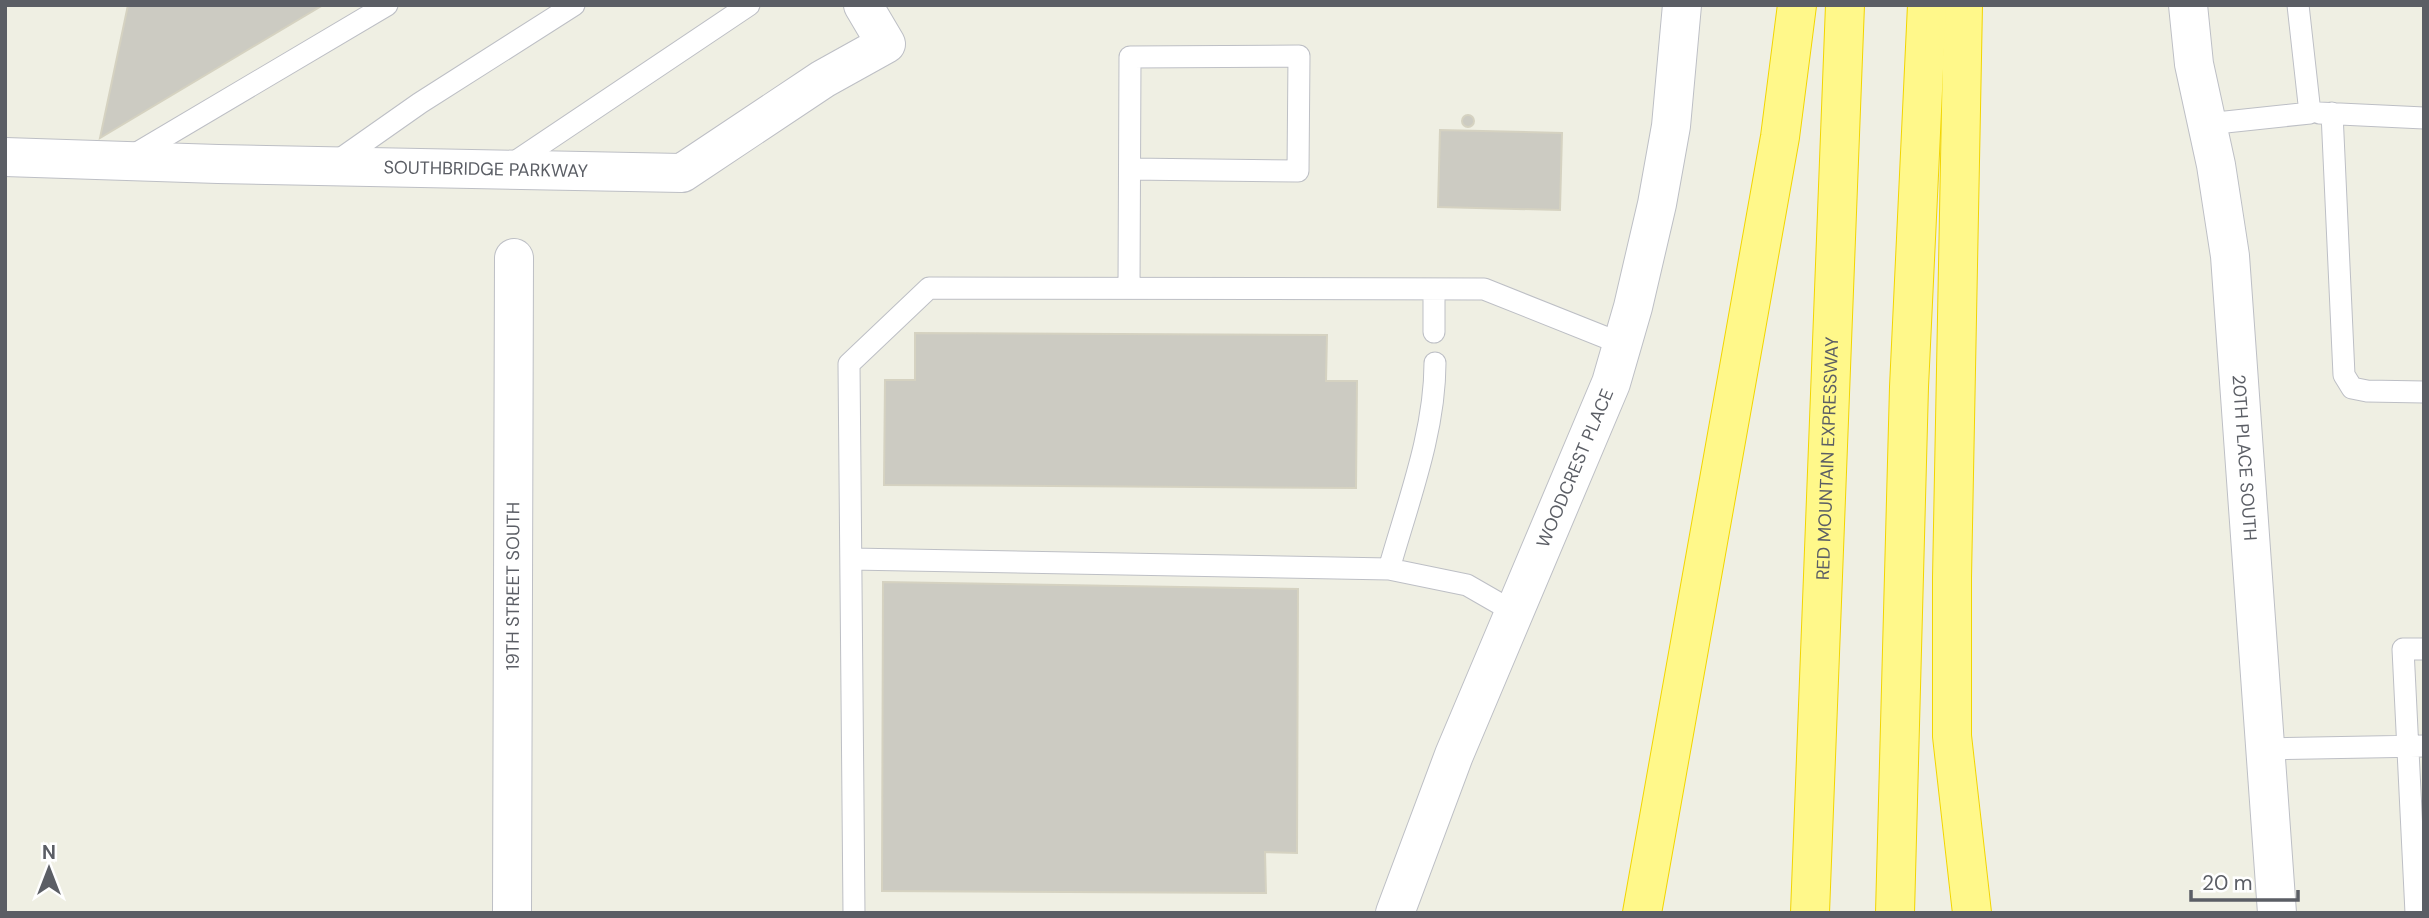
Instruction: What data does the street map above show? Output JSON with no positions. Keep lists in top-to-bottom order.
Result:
{
  "streets": {
    "highway": ["RED MOUNTAIN EXPRESSWAY"],
    "street": [
      "SOUTHBRIDGE PARKWAY",
      "20TH PLACE SOUTH",
      "WOODCREST PLACE",
      "19TH STREET SOUTH"
    ]
  },
  "scale_bar": "20 m",
  "north": "top"
}
